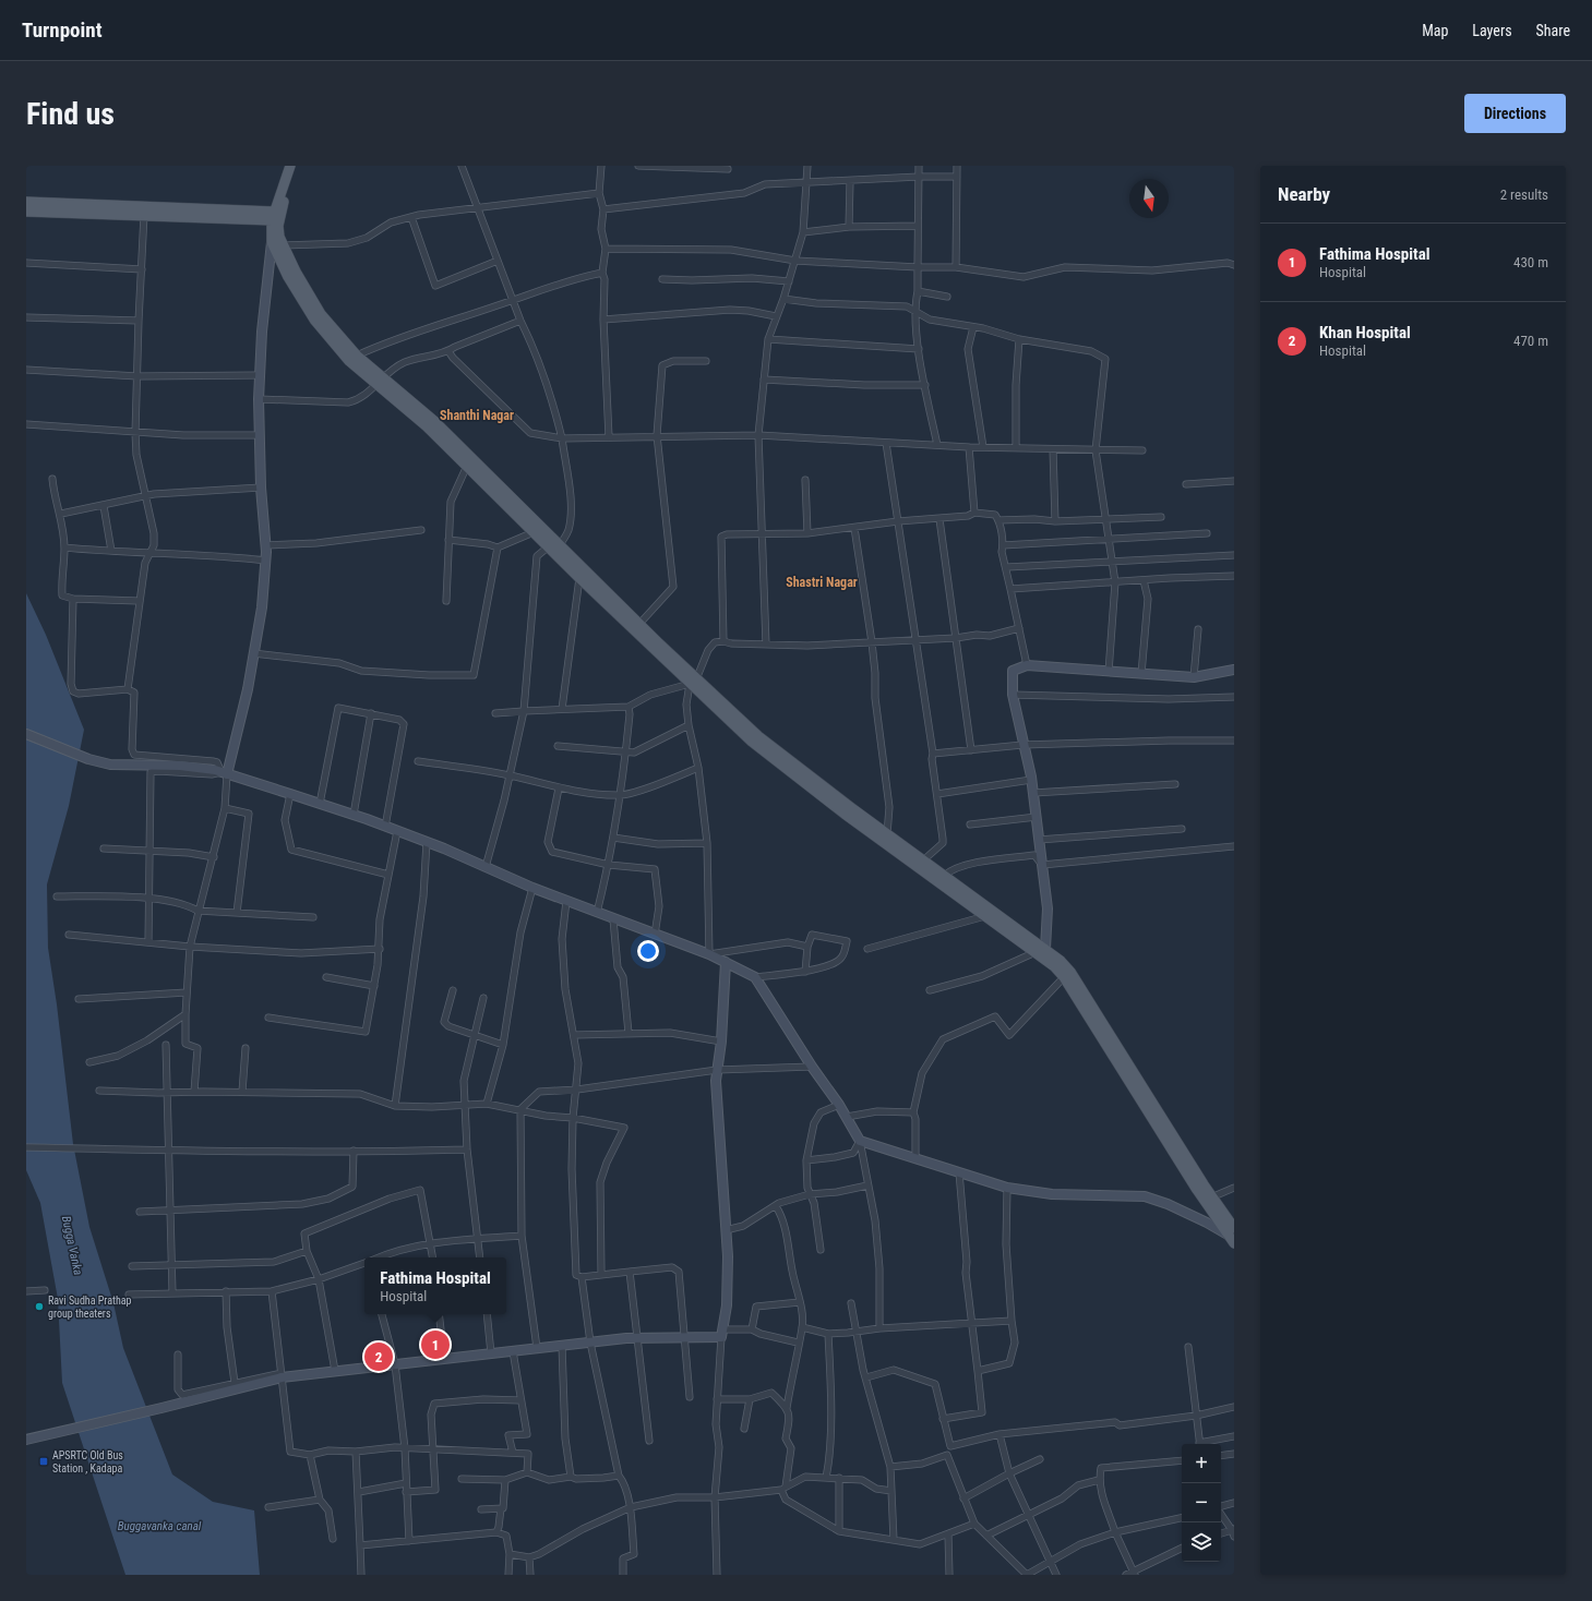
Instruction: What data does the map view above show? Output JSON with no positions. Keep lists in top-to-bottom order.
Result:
{
  "districts": ["Shanthi Nagar", "Shastri Nagar"],
  "water": ["Bugga Vanka", "Buggavanka canal"],
  "places": {
    "other": ["Ravi Sudha Prathap group theaters"],
    "transit": ["APSRTC Old Bus Station , Kadapa"]
  },
  "north": "bottom",
  "page": {
    "header": "Turnpoint",
    "nav": ["Map", "Layers", "Share"],
    "buttons": "Directions",
    "title": "Find us",
    "heading": ["Nearby", "2 results"],
    "list": [
      {
        "mark": "1",
        "name": "Fathima Hospital",
        "note": "Hospital",
        "value": "430 m"
      },
      {
        "mark": "2",
        "name": "Khan Hospital",
        "note": "Hospital",
        "value": "470 m"
      }
    ],
    "popup": ["Fathima Hospital", "Hospital"],
    "pins": ["1", "2"],
    "map_buttons": ["+", "−"]
  }
}
